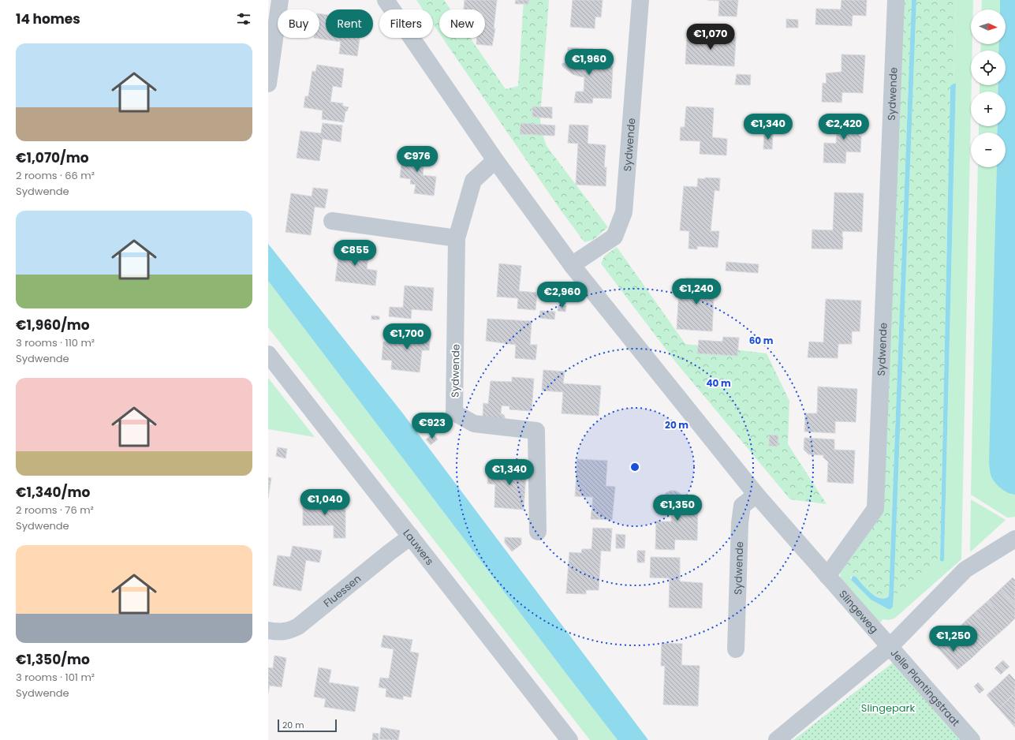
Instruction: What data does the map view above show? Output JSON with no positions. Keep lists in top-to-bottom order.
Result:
{
  "streets": {
    "street": [
      "Sydwende",
      "Lauwers",
      "Fluessen",
      "Slingeweg",
      "Jelle Plantingstraat"
    ]
  },
  "crossings": [
    ["Sydwende", "Slingeweg"],
    ["Lauwers", "Fluessen"],
    ["Slingeweg", "Jelle Plantingstraat"]
  ],
  "parks": ["Slingepark"],
  "scale_bar": "20 m",
  "north": "right",
  "page": {
    "heading": "14 homes",
    "map_buttons": ["+", "−"],
    "chip": [
      "Buy",
      "Rent",
      "Filters",
      "New"
    ],
    "price": [
      "€1,070",
      "€1,960",
      "€1,340",
      "€2,420",
      "€976",
      "€855",
      "€1,240",
      "€2,960",
      "€1,700",
      "€923",
      "€1,340",
      "€1,040",
      "€1,350",
      "€1,250"
    ],
    "list": [
      {
        "name": "€1,070/mo",
        "note": "2 rooms · 66 m² · Sydwende"
      },
      {
        "name": "€1,960/mo",
        "note": "3 rooms · 110 m² · Sydwende"
      },
      {
        "name": "€1,340/mo",
        "note": "2 rooms · 76 m² · Sydwende"
      },
      {
        "name": "€1,350/mo",
        "note": "3 rooms · 101 m² · Sydwende"
      }
    ],
    "scale": "20 m"
  },
  "rings": ["60 m", "40 m", "20 m"]
}
